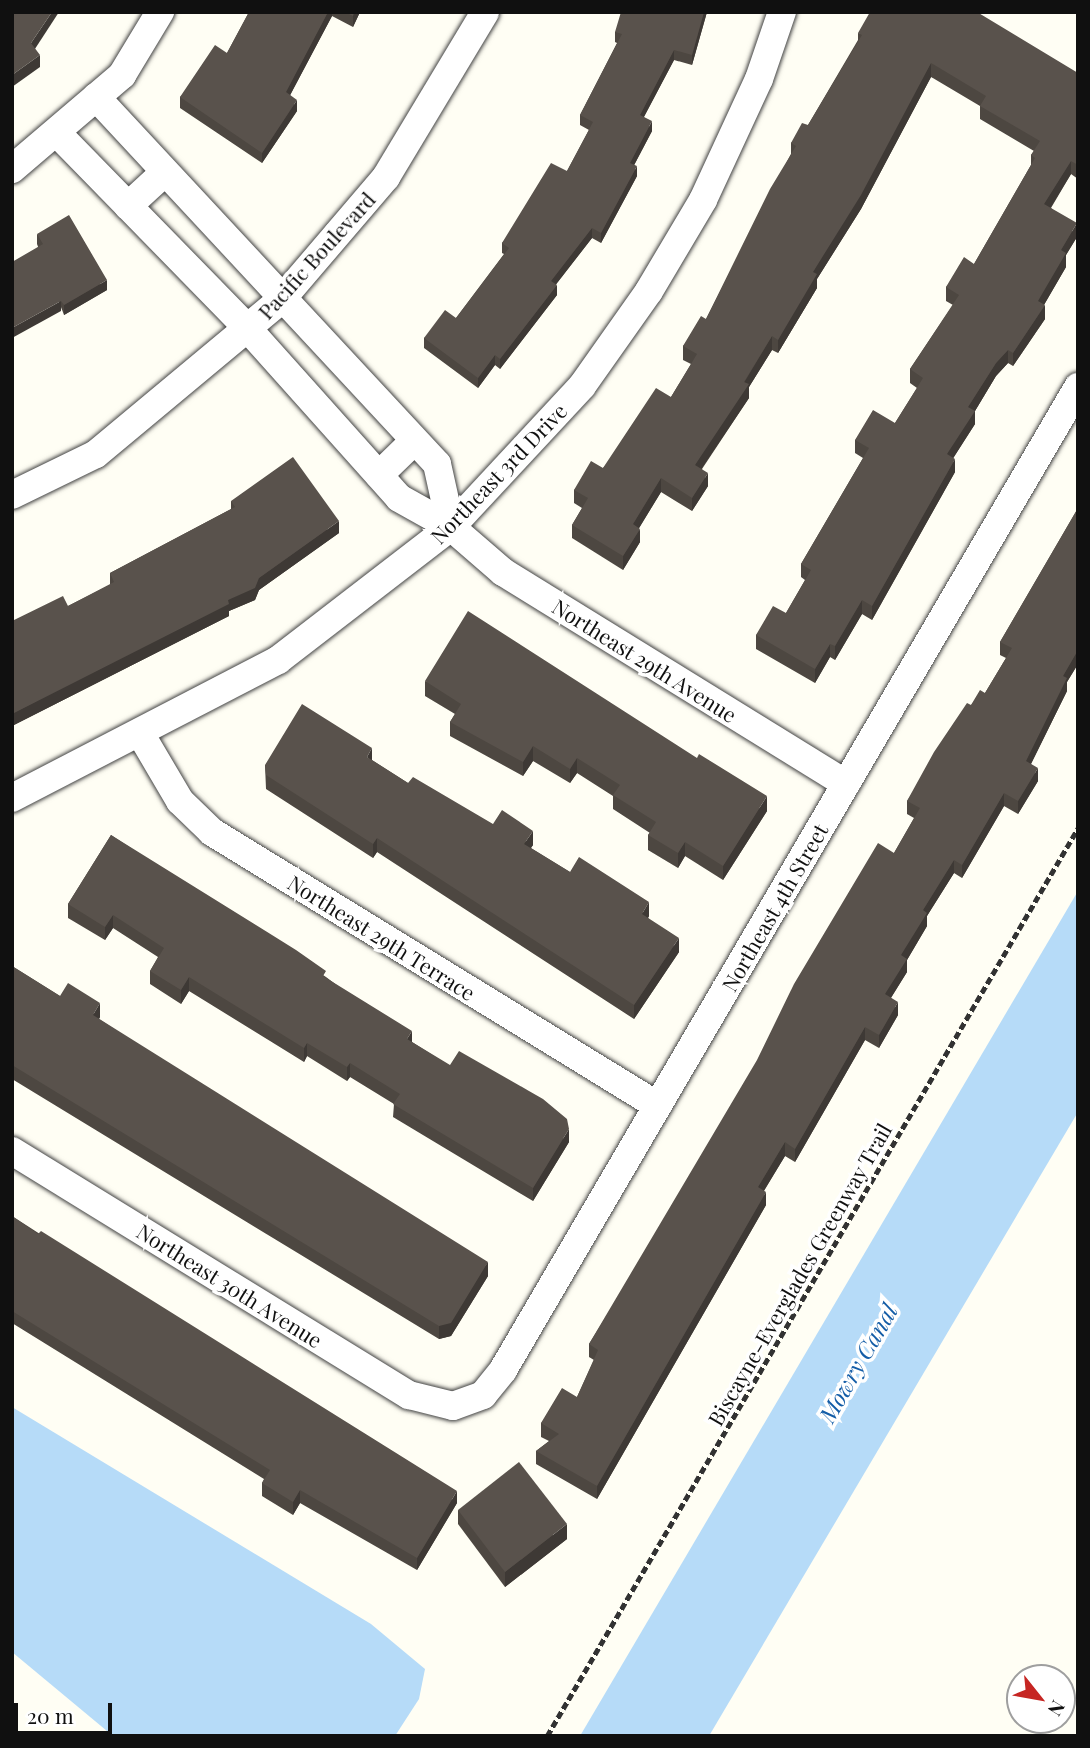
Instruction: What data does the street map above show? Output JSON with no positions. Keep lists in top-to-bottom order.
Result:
{
  "streets": {
    "street": [
      "Pacific Boulevard",
      "Northeast 3rd Drive",
      "Northeast 29th Avenue",
      "Northeast 4th Street",
      "Northeast 29th Terrace",
      "Northeast 30th Avenue"
    ],
    "path": ["Biscayne-Everglades Greenway Trail"]
  },
  "crossings": [
    ["Pacific Boulevard", "Northeast 29th Avenue"],
    ["Northeast 3rd Drive", "Northeast 29th Avenue"],
    ["Northeast 3rd Drive", "Northeast 29th Terrace"],
    ["Northeast 29th Avenue", "Northeast 4th Street"],
    ["Northeast 4th Street", "Northeast 29th Terrace"],
    ["Northeast 4th Street", "Northeast 30th Avenue"]
  ],
  "water": ["Mowry Canal"],
  "scale_bar": "20 m",
  "north": "bottom right"
}
